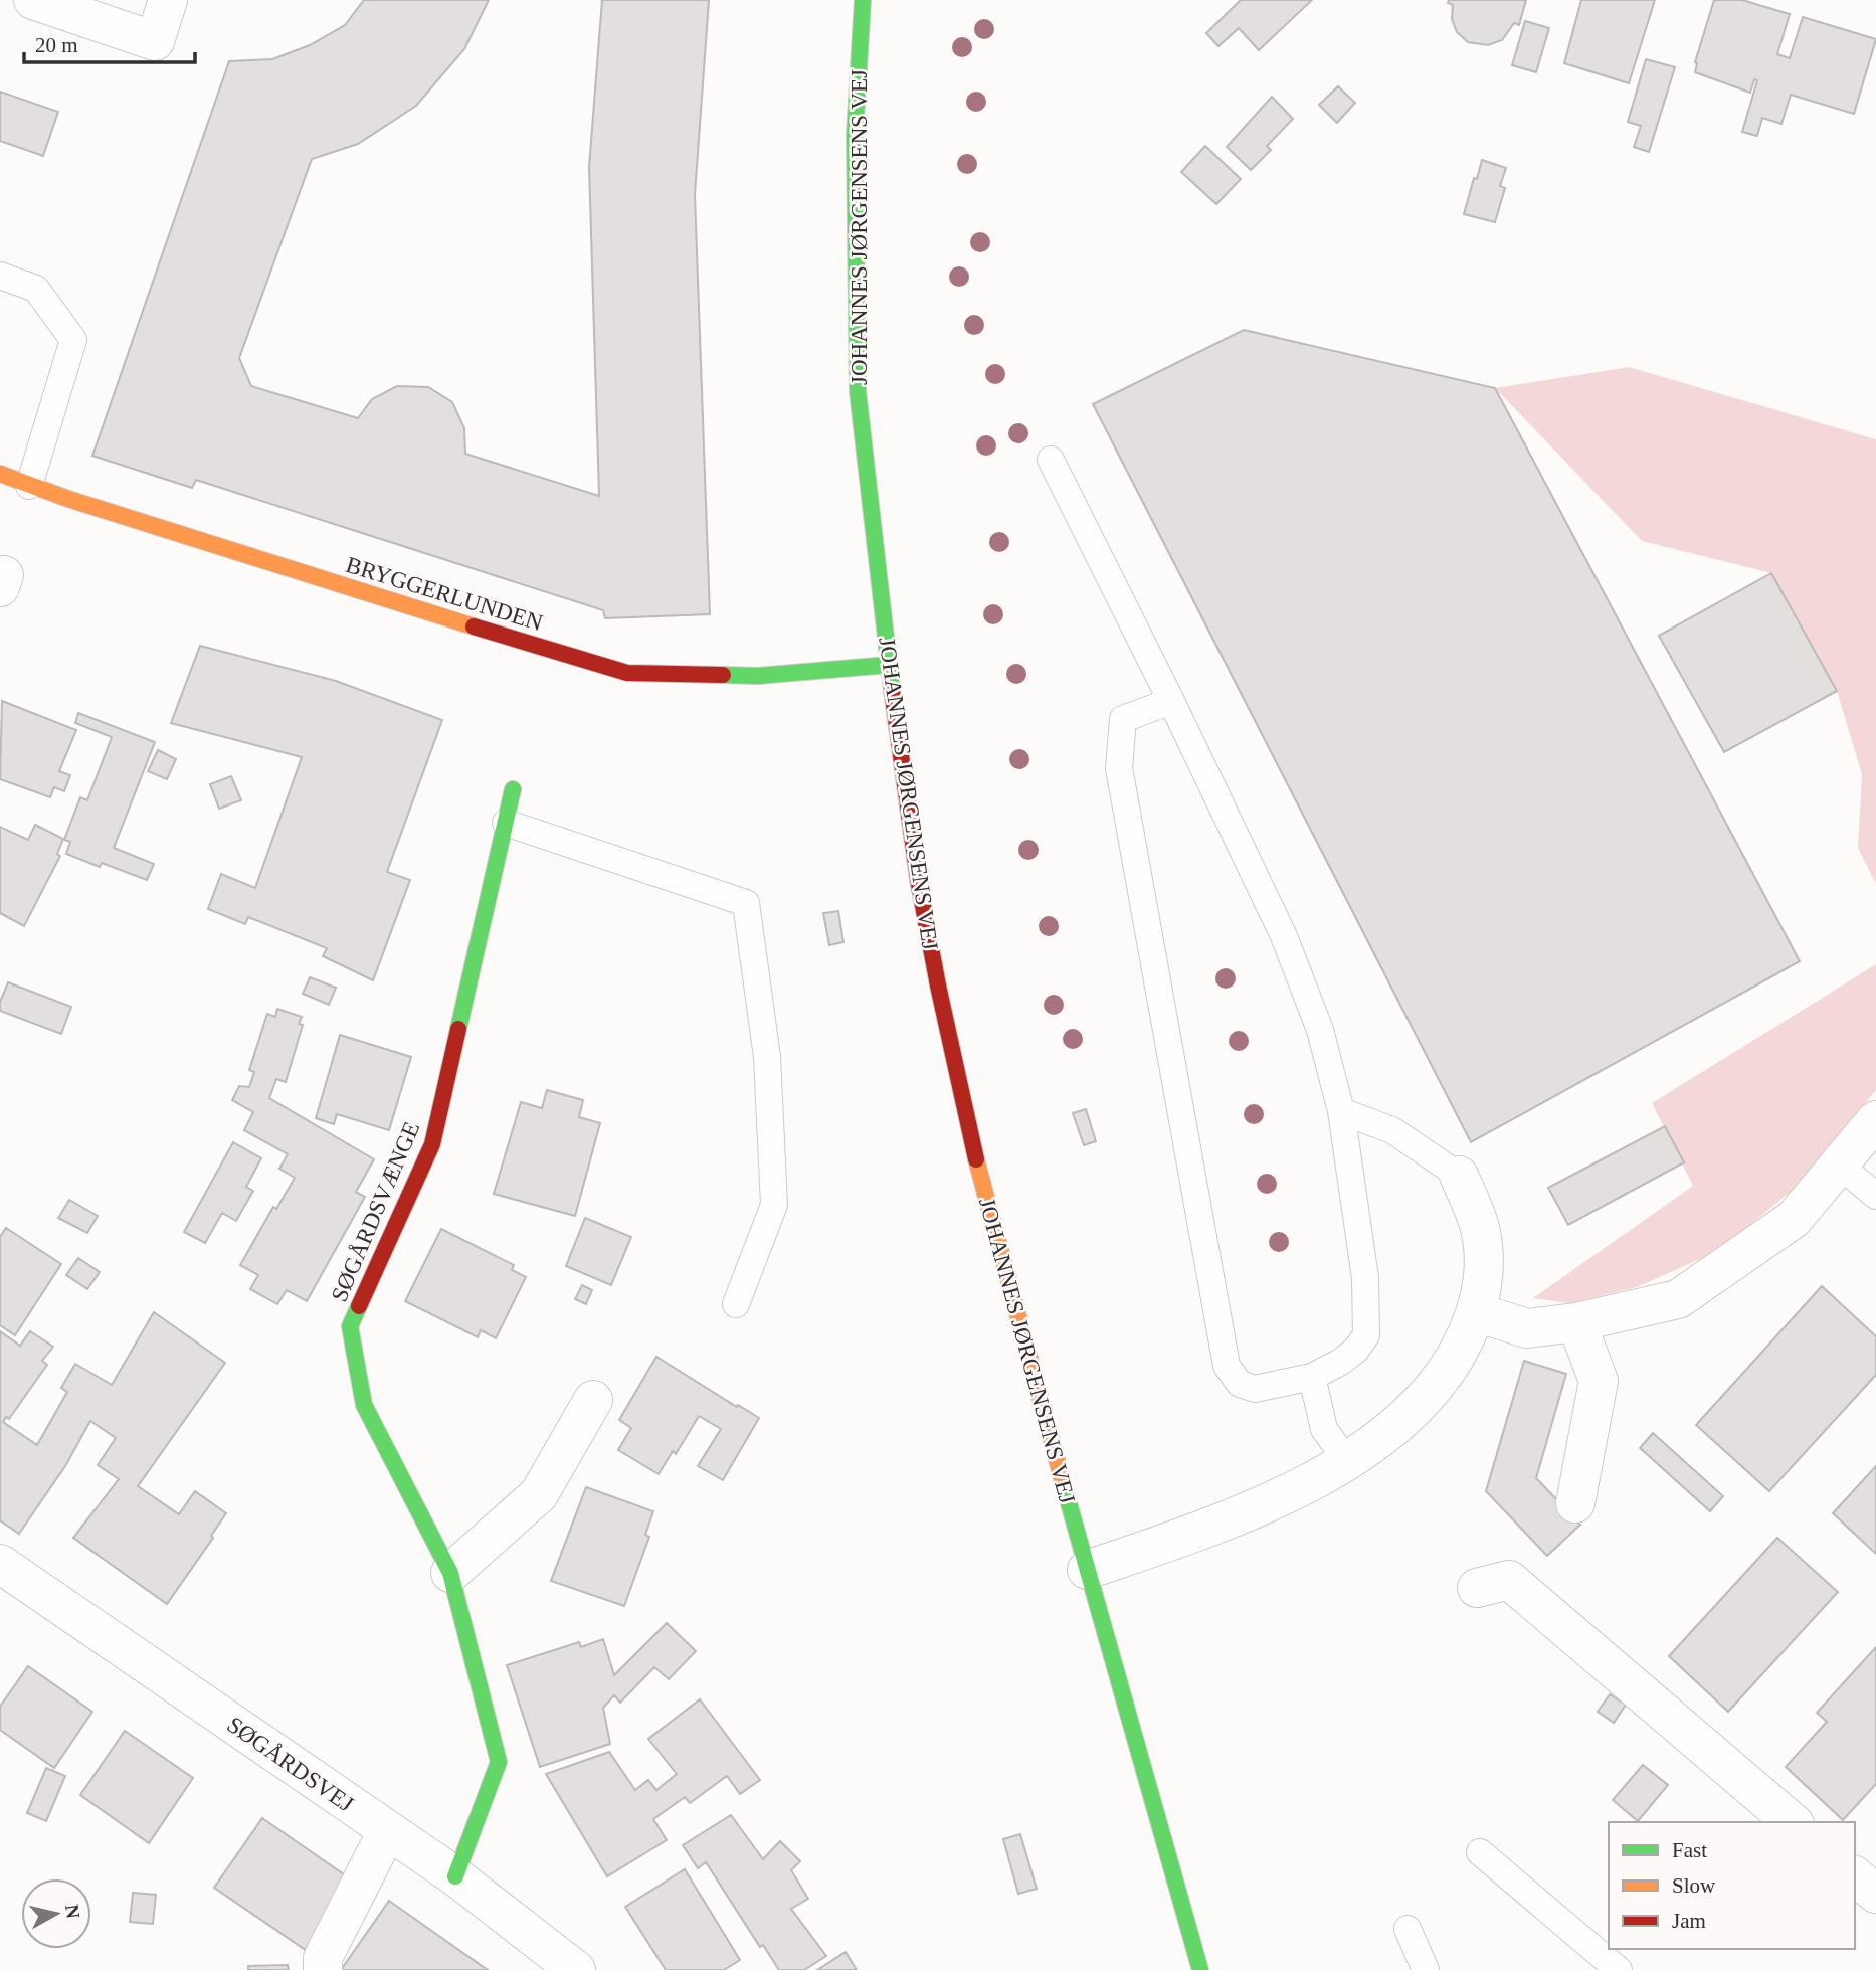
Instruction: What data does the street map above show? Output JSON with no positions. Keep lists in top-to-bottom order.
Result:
{
  "streets": {
    "street": [
      "JOHANNES JØRGENSENS VEJ",
      "BRYGGERLUNDEN",
      "SØGÅRDSVÆNGE",
      "SØGÅRDSVEJ"
    ]
  },
  "crossings": [
    ["JOHANNES JØRGENSENS VEJ", "BRYGGERLUNDEN"],
    ["SØGÅRDSVÆNGE", "SØGÅRDSVEJ"]
  ],
  "legend": ["Fast", "Slow", "Jam"],
  "scale_bar": "20 m",
  "north": "right"
}
